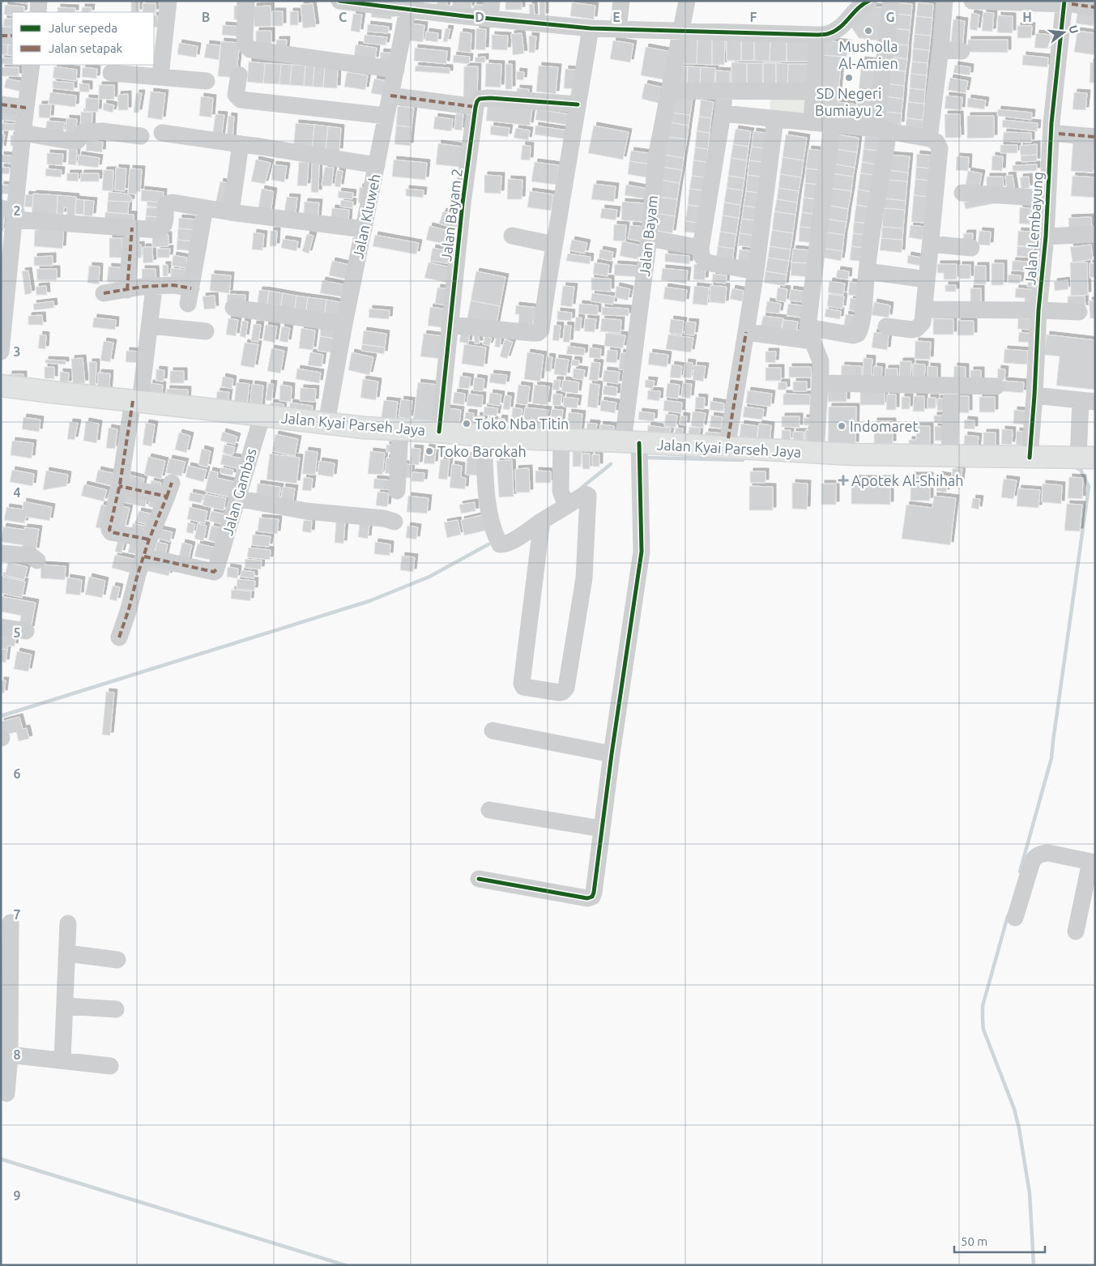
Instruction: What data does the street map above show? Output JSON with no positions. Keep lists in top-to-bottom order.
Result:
{
  "streets": {
    "main road": ["Jalan Kyai Parseh Jaya"],
    "street": [
      "Jalan Bayam 2",
      "Jalan Kluweh",
      "Jalan Lembayung",
      "Jalan Bayam",
      "Jalan Gambas"
    ]
  },
  "crossings": [
    ["Jalan Bayam 2", "Jalan Kyai Parseh Jaya"],
    ["Jalan Kluweh", "Jalan Kyai Parseh Jaya"],
    ["Jalan Lembayung", "Jalan Kyai Parseh Jaya"],
    ["Jalan Bayam", "Jalan Kyai Parseh Jaya"],
    ["Jalan Kyai Parseh Jaya", "Jalan Gambas"]
  ],
  "places": {
    "other": [
      "Musholla Al-Amien",
      "SD Negeri Bumiayu 2",
      "Toko Nba Titin",
      "Indomaret",
      "Toko Barokah"
    ],
    "health": ["Apotek Al-Shihah"]
  },
  "legend": ["Jalur sepeda", "Jalan setapak"],
  "scale_bar": "50 m",
  "north": "right",
  "grid": {
    "columns": [
      "B",
      "C",
      "D",
      "E",
      "F",
      "G",
      "H"
    ],
    "rows": [
      "2",
      "3",
      "4",
      "5",
      "6",
      "7",
      "8",
      "9"
    ]
  }
}
